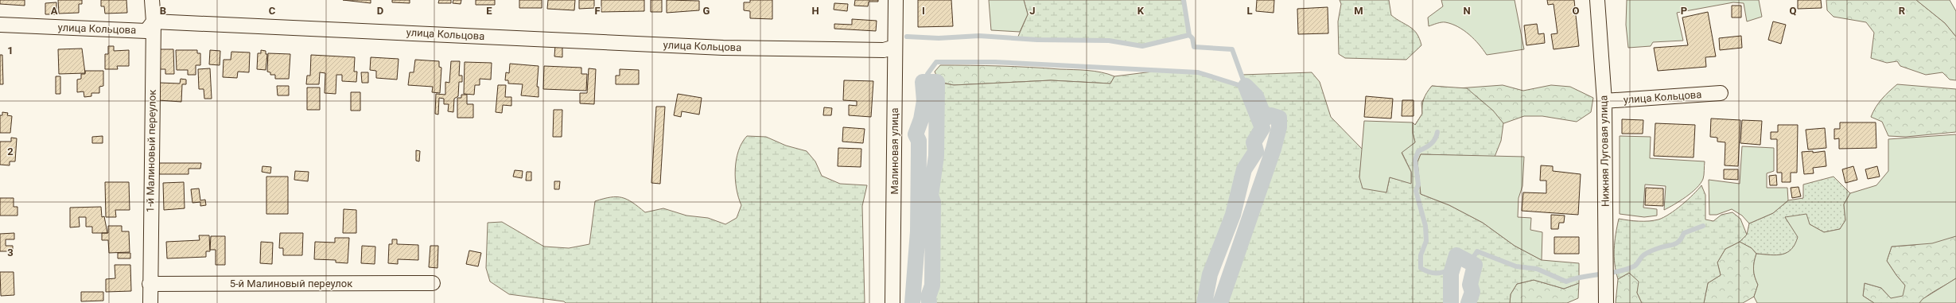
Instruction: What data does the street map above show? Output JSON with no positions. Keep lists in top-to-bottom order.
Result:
{
  "streets": {
    "street": [
      "улица Кольцова",
      "1-й Малиновый переулок",
      "Малиновая улица",
      "Нижняя Луговая улица",
      "5-й Малиновый переулок"
    ]
  },
  "crossings": [
    ["улица Кольцова", "1-й Малиновый переулок"],
    ["улица Кольцова", "Малиновая улица"],
    ["улица Кольцова", "Нижняя Луговая улица"],
    ["1-й Малиновый переулок", "5-й Малиновый переулок"]
  ],
  "grid": {
    "columns": [
      "A",
      "B",
      "C",
      "D",
      "E",
      "F",
      "G",
      "H",
      "I",
      "J",
      "K",
      "L",
      "M",
      "N",
      "O",
      "P",
      "Q",
      "R"
    ],
    "rows": ["1", "2", "3"]
  }
}
